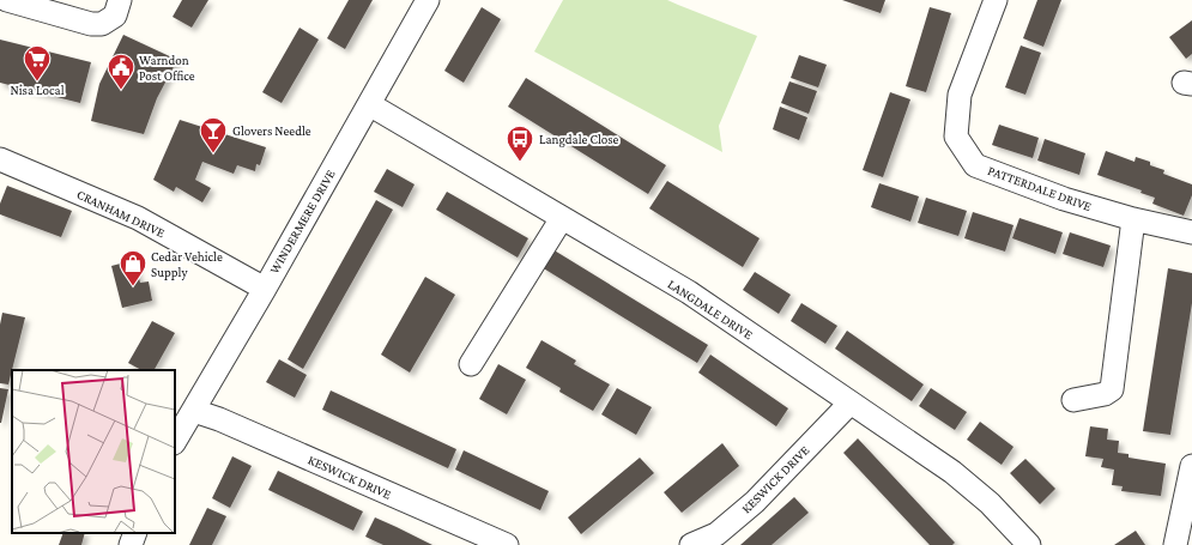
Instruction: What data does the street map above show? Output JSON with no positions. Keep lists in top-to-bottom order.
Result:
{
  "streets": {
    "street": [
      "PATTERDALE DRIVE",
      "CRANHAM DRIVE",
      "WINDERMERE DRIVE",
      "LANGDALE DRIVE",
      "KESWICK DRIVE"
    ]
  },
  "crossings": [
    ["CRANHAM DRIVE", "WINDERMERE DRIVE"],
    ["WINDERMERE DRIVE", "LANGDALE DRIVE"],
    ["WINDERMERE DRIVE", "KESWICK DRIVE"],
    ["LANGDALE DRIVE", "KESWICK DRIVE"]
  ],
  "places": {
    "supermarket": ["Nisa Local"],
    "public building": ["Warndon Post Office"],
    "bar": ["Glovers Needle"],
    "bus stop": ["Langdale Close"],
    "shop": ["Cedar Vehicle Supply"]
  }
}
